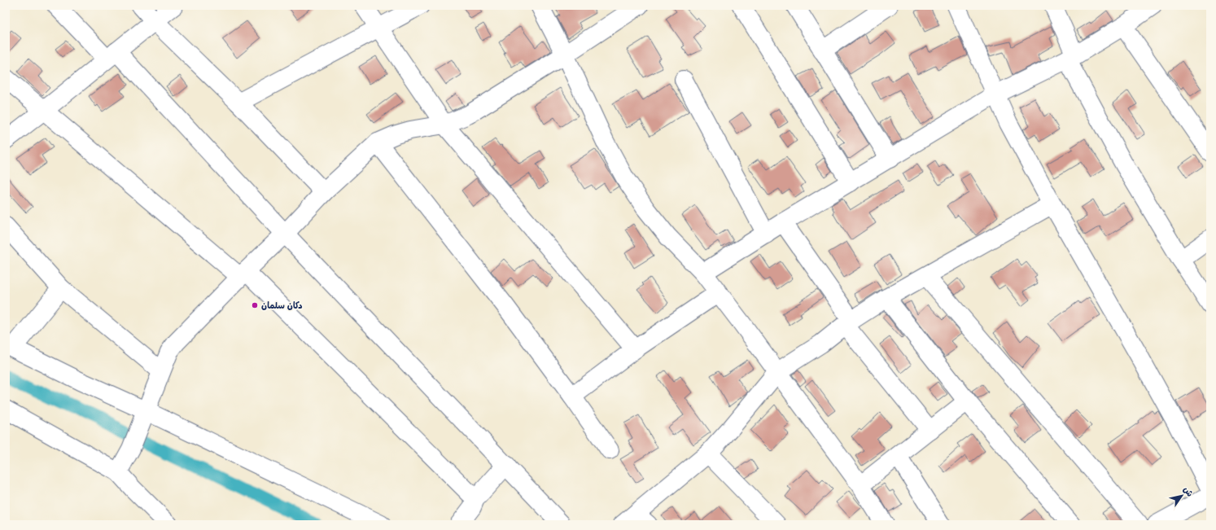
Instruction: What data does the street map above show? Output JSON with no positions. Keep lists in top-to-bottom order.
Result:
{
  "places": ["دكان سلمان"],
  "north": "top right"
}
